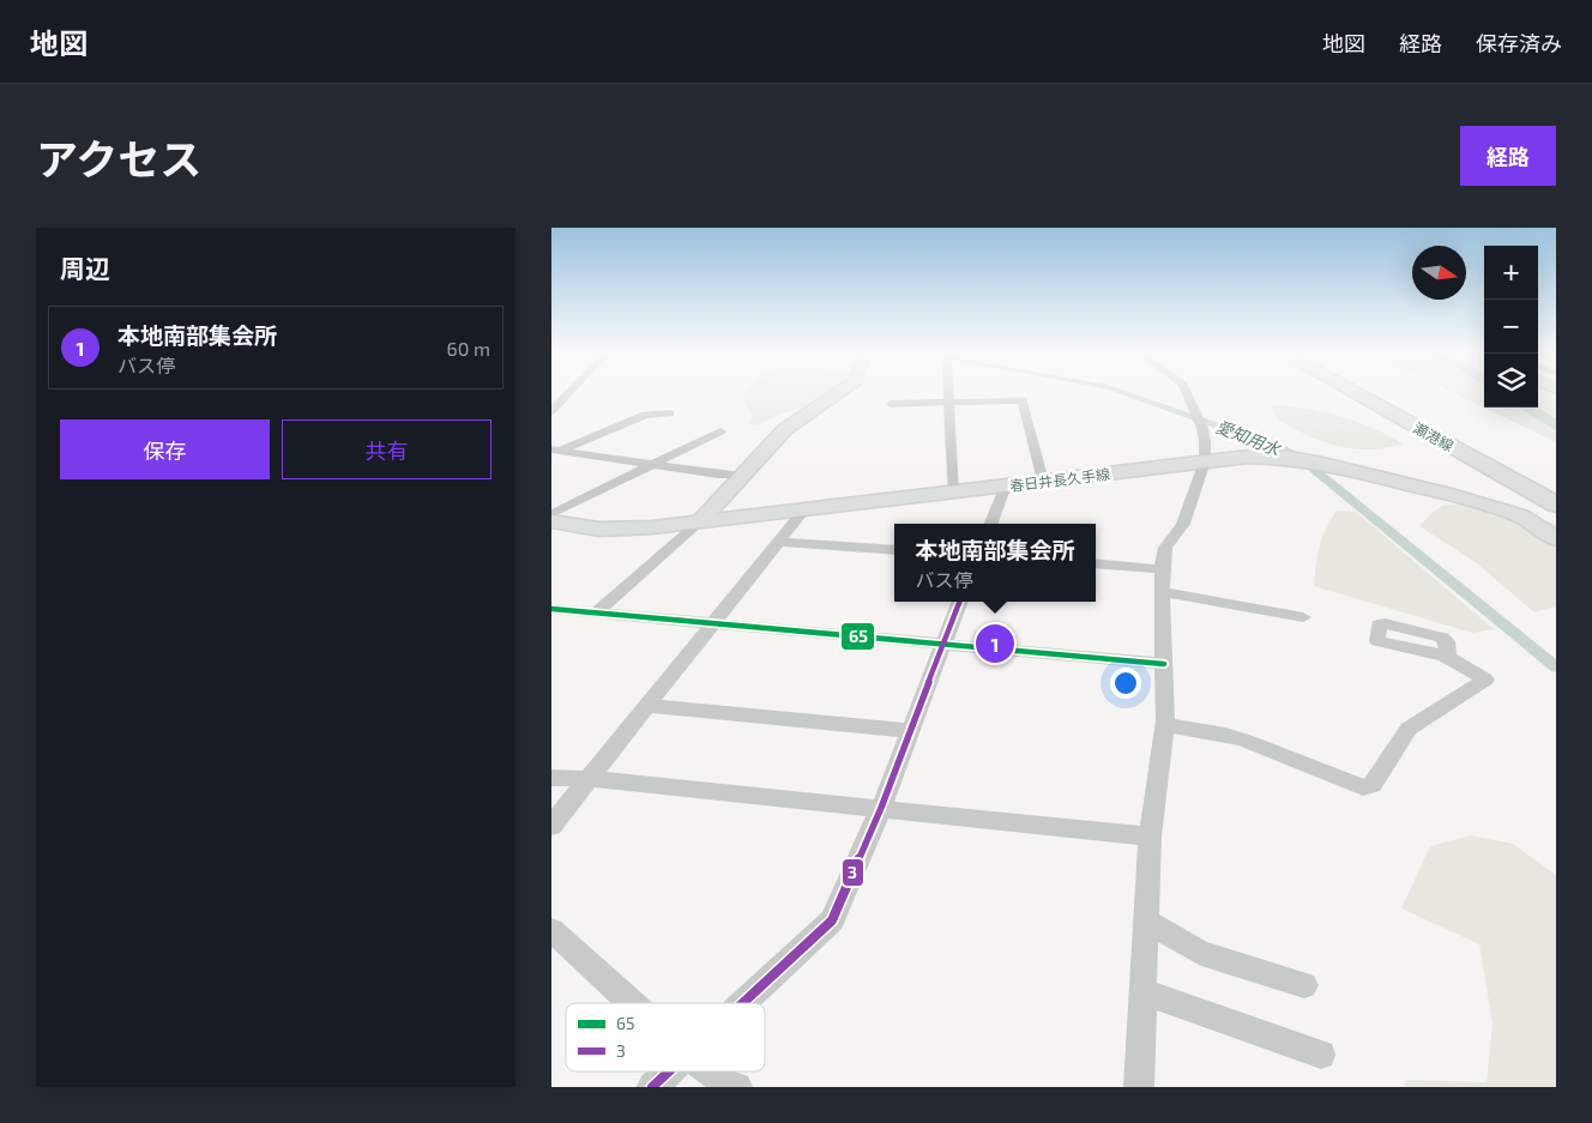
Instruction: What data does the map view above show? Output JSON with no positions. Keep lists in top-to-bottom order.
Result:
{
  "streets": {
    "highway": ["瀬港線"],
    "main road": ["春日井長久手線"]
  },
  "water": ["愛知用水"],
  "lines": ["transit line 3", "transit line 65"],
  "legend": ["65", "3"],
  "north": "right",
  "page": {
    "header": "地図",
    "nav": ["地図", "経路", "保存済み"],
    "title": "アクセス",
    "buttons": [
      "経路",
      ["保存", "共有"]
    ],
    "heading": "周辺",
    "map_buttons": ["+", "−"],
    "list": [
      {
        "mark": "1",
        "name": "本地南部集会所",
        "note": "バス停",
        "value": "60 m"
      }
    ],
    "popup": ["本地南部集会所", "バス停"],
    "pins": "1"
  }
}
